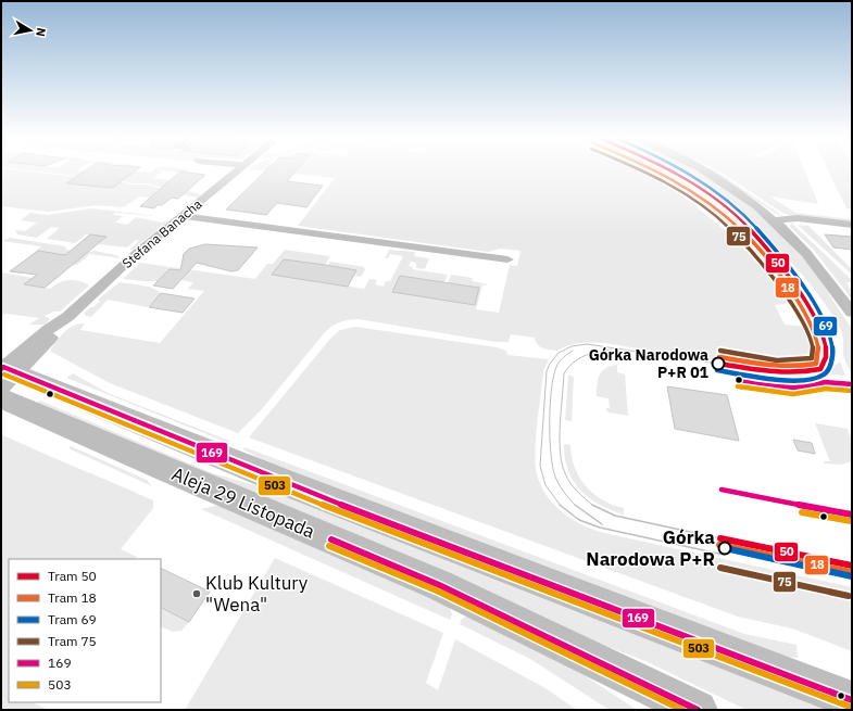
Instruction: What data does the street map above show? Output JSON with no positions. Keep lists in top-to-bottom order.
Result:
{
  "streets": {
    "main road": ["Aleja 29 Listopada"],
    "street": ["Stefana Banacha"]
  },
  "crossings": [
    ["Stefana Banacha", "Aleja 29 Listopada"]
  ],
  "places": ["Górka Narodowa P+R 01", "Górka Narodowa P+R", "Klub Kultury \"Wena\""],
  "lines": [
    "tram line 50",
    "tram line 18",
    "tram line 69",
    "tram line 75",
    "transit line 169",
    "transit line 503"
  ],
  "legend": [
    "Tram 50",
    "Tram 18",
    "Tram 69",
    "Tram 75",
    "169",
    "503"
  ],
  "north": "right"
}
